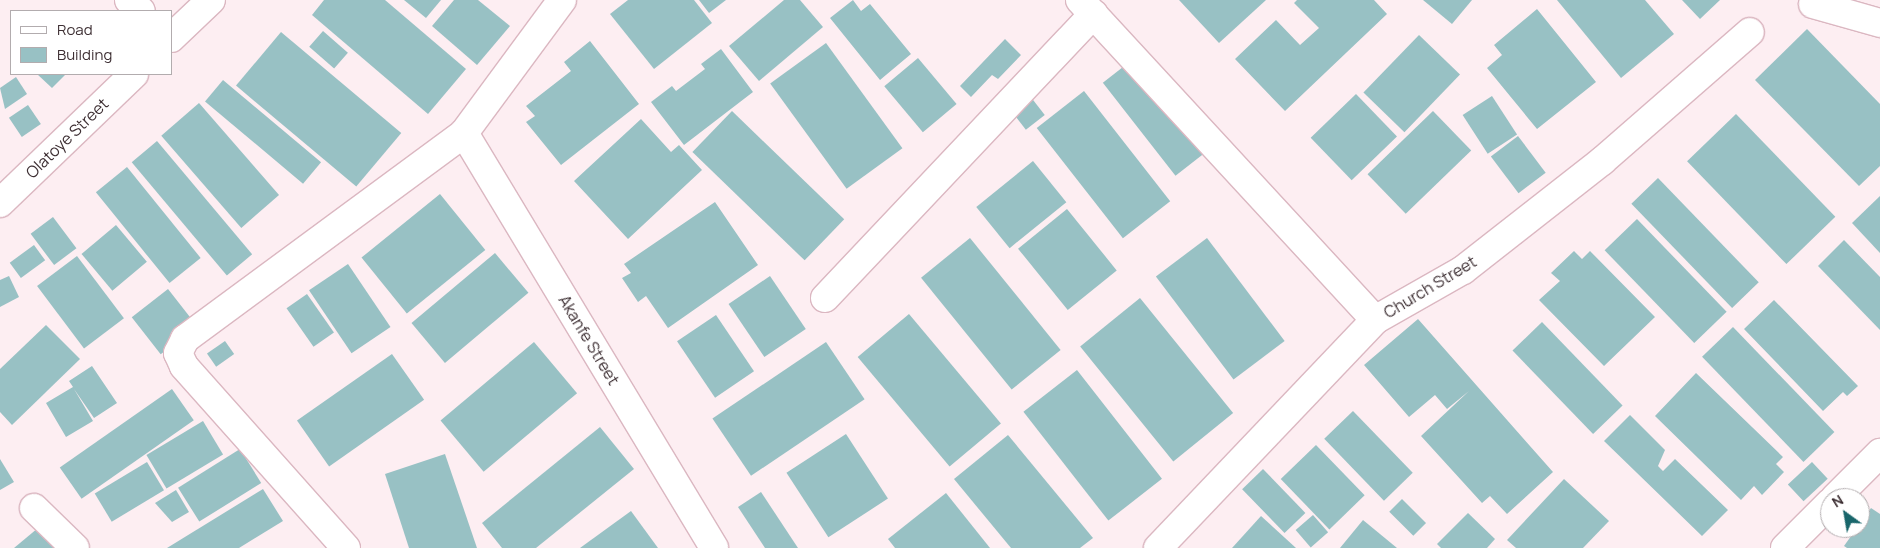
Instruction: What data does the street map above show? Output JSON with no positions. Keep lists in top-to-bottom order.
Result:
{
  "streets": {
    "street": ["Olatoye Street", "Church Street", "Akanfe Street"]
  },
  "legend": ["Road", "Building"],
  "north": "top left"
}
